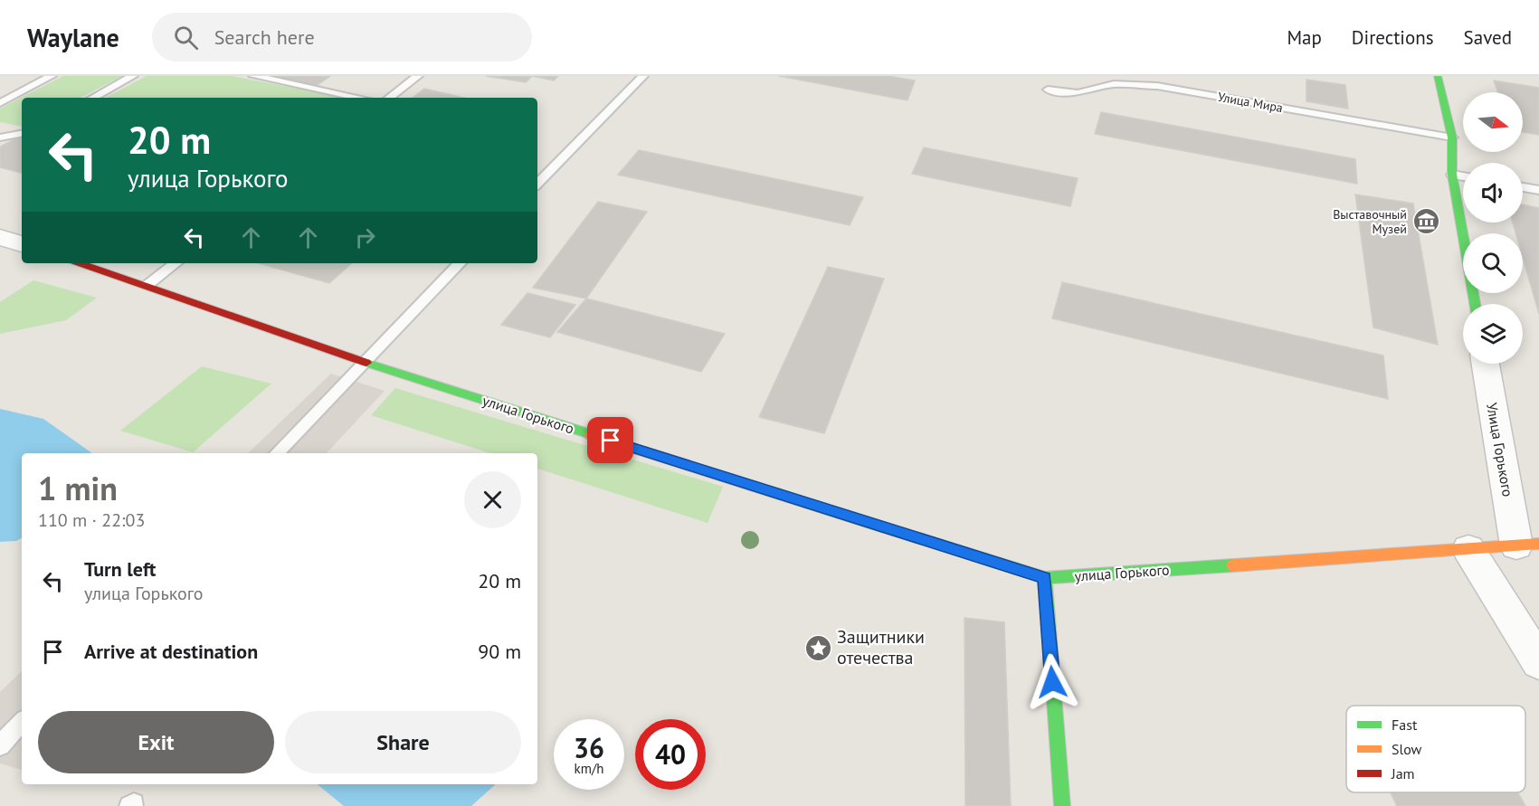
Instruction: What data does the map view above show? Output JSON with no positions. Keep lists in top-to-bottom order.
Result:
{
  "streets": {
    "street": ["улица Горького", "Улица Горького"],
    "lane": ["Улица Мира"]
  },
  "crossings": [
    ["улица Горького", "Улица Горького"]
  ],
  "places": {
    "museum": ["Выставочный Музей"],
    "place": ["Защитники отечества"]
  },
  "legend": ["Fast", "Slow", "Jam"],
  "north": "right",
  "page": {
    "header": "Waylane",
    "search": "Search here",
    "nav": ["Map", "Directions", "Saved"],
    "turn": ["20 m", "улица Горького"],
    "heading": ["1 min", "110 m · 22:03"],
    "list": [
      {
        "name": "Turn left",
        "note": "улица Горького",
        "value": "20 m"
      },
      {
        "name": "Arrive at destination",
        "value": "90 m"
      }
    ],
    "buttons": ["Exit", "Share"],
    "speed": "36 km/h",
    "limit": "40"
  }
}
